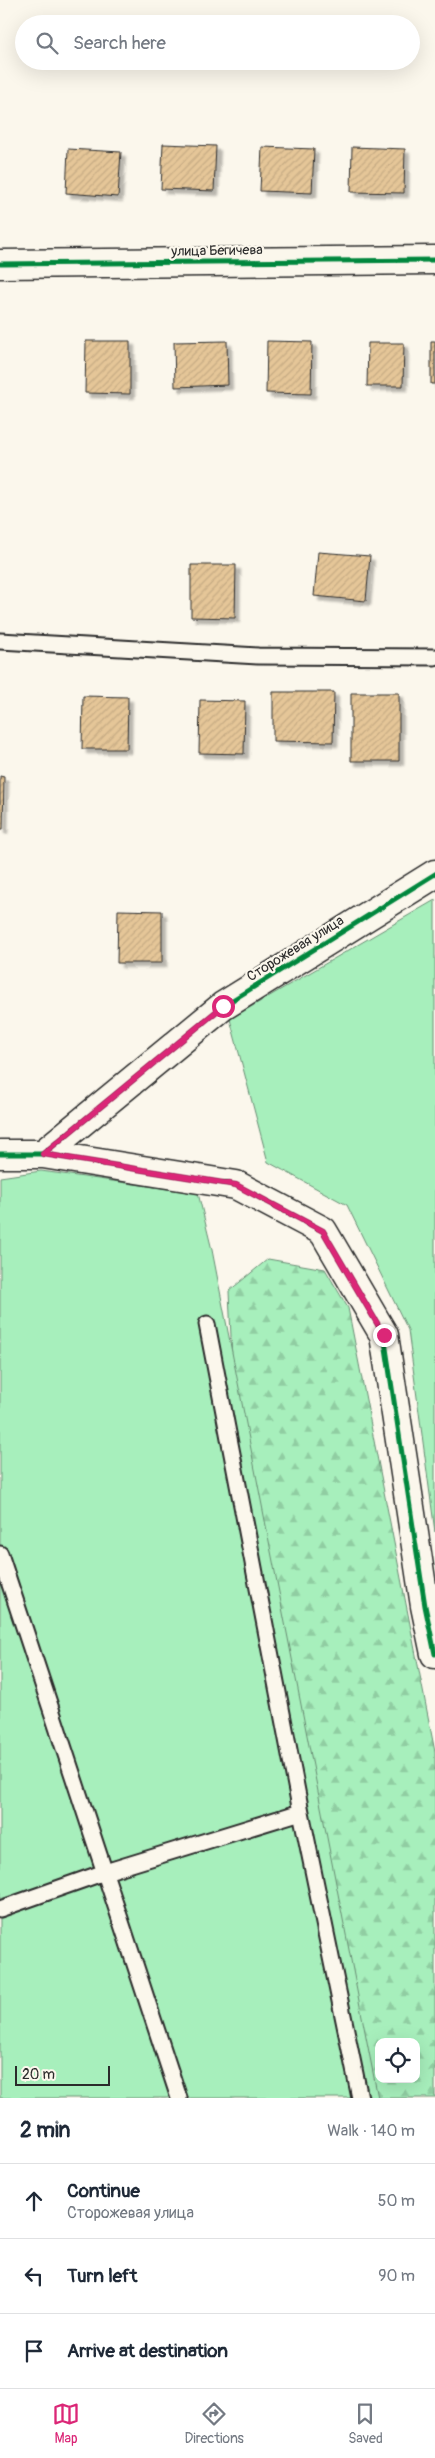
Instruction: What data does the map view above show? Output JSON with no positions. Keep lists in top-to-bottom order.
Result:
{
  "streets": {
    "street": ["улица Бегичева", "Сторожевая улица"]
  },
  "scale_bar": "20 m",
  "page": {
    "search": "Search here",
    "scale": "20 m",
    "heading": ["2 min", "Walk · 140 m"],
    "list": [
      ["Continue", "Сторожевая улица", "50 m"],
      ["Turn left", "90 m"],
      "Arrive at destination"
    ],
    "nav": ["Map", "Directions", "Saved"]
  }
}
